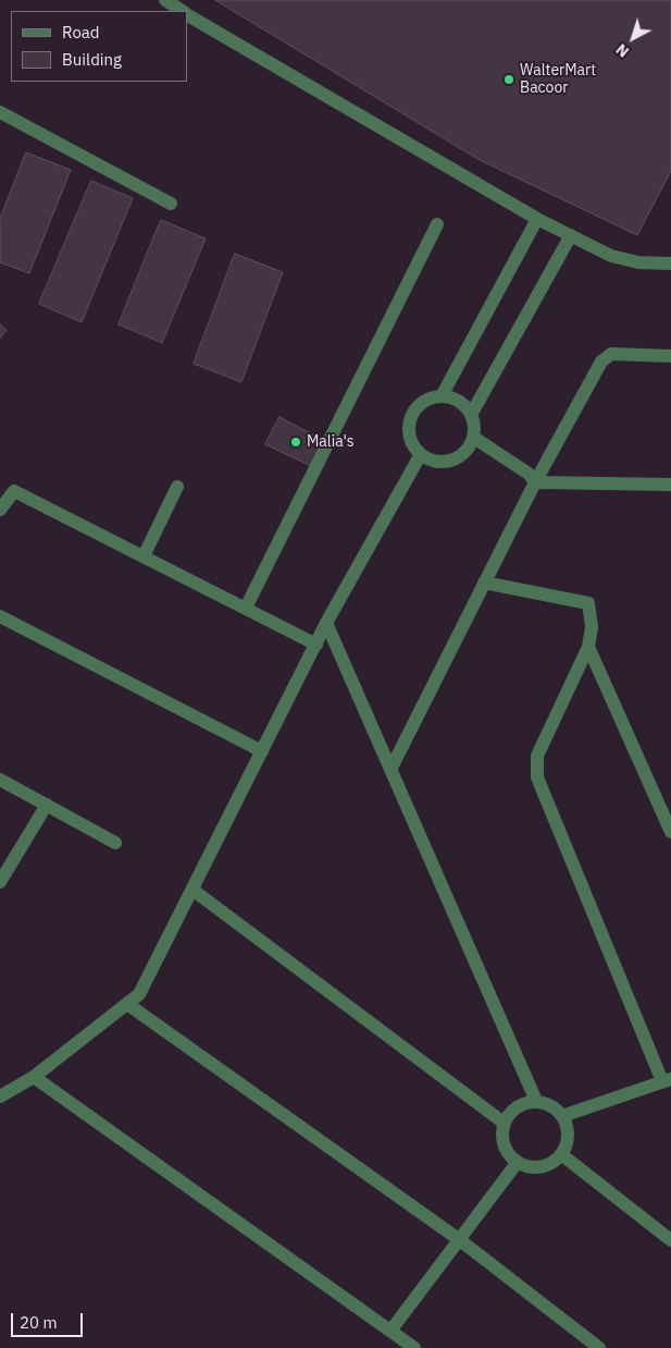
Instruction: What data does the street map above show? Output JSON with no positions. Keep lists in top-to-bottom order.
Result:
{
  "places": ["WalterMart Bacoor", "Malia's"],
  "legend": ["Road", "Building"],
  "scale_bar": "20 m",
  "north": "bottom left"
}
